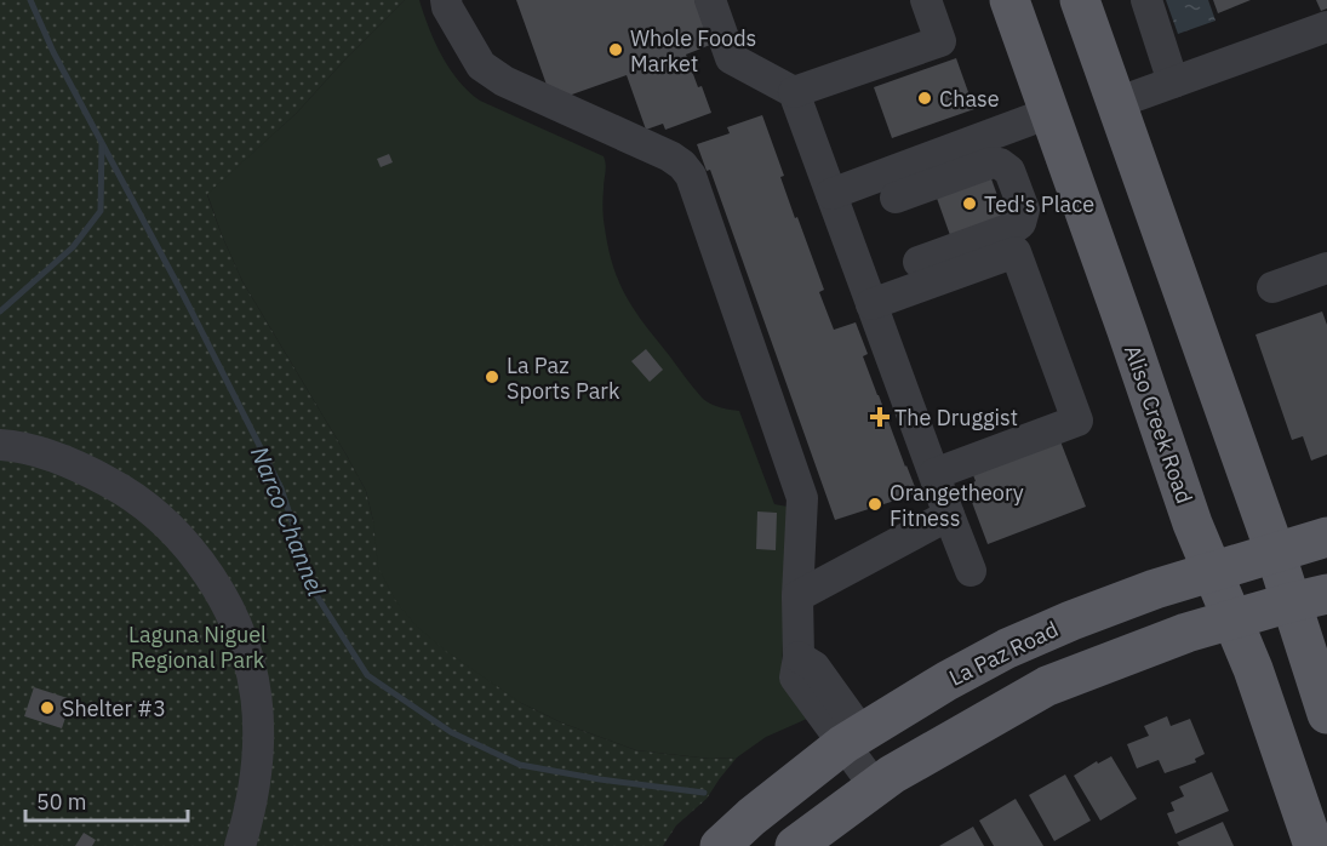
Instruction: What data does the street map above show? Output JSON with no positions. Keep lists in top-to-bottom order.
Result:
{
  "streets": {
    "main road": ["Aliso Creek Road", "La Paz Road"]
  },
  "crossings": [
    ["Aliso Creek Road", "La Paz Road"]
  ],
  "water": ["Narco Channel"],
  "parks": ["Laguna Niguel Regional Park"],
  "places": {
    "other": [
      "Whole Foods Market",
      "Chase",
      "Ted's Place",
      "La Paz Sports Park",
      "Orangetheory Fitness",
      "Shelter #3"
    ],
    "health": ["The Druggist"]
  },
  "scale_bar": "50 m"
}
